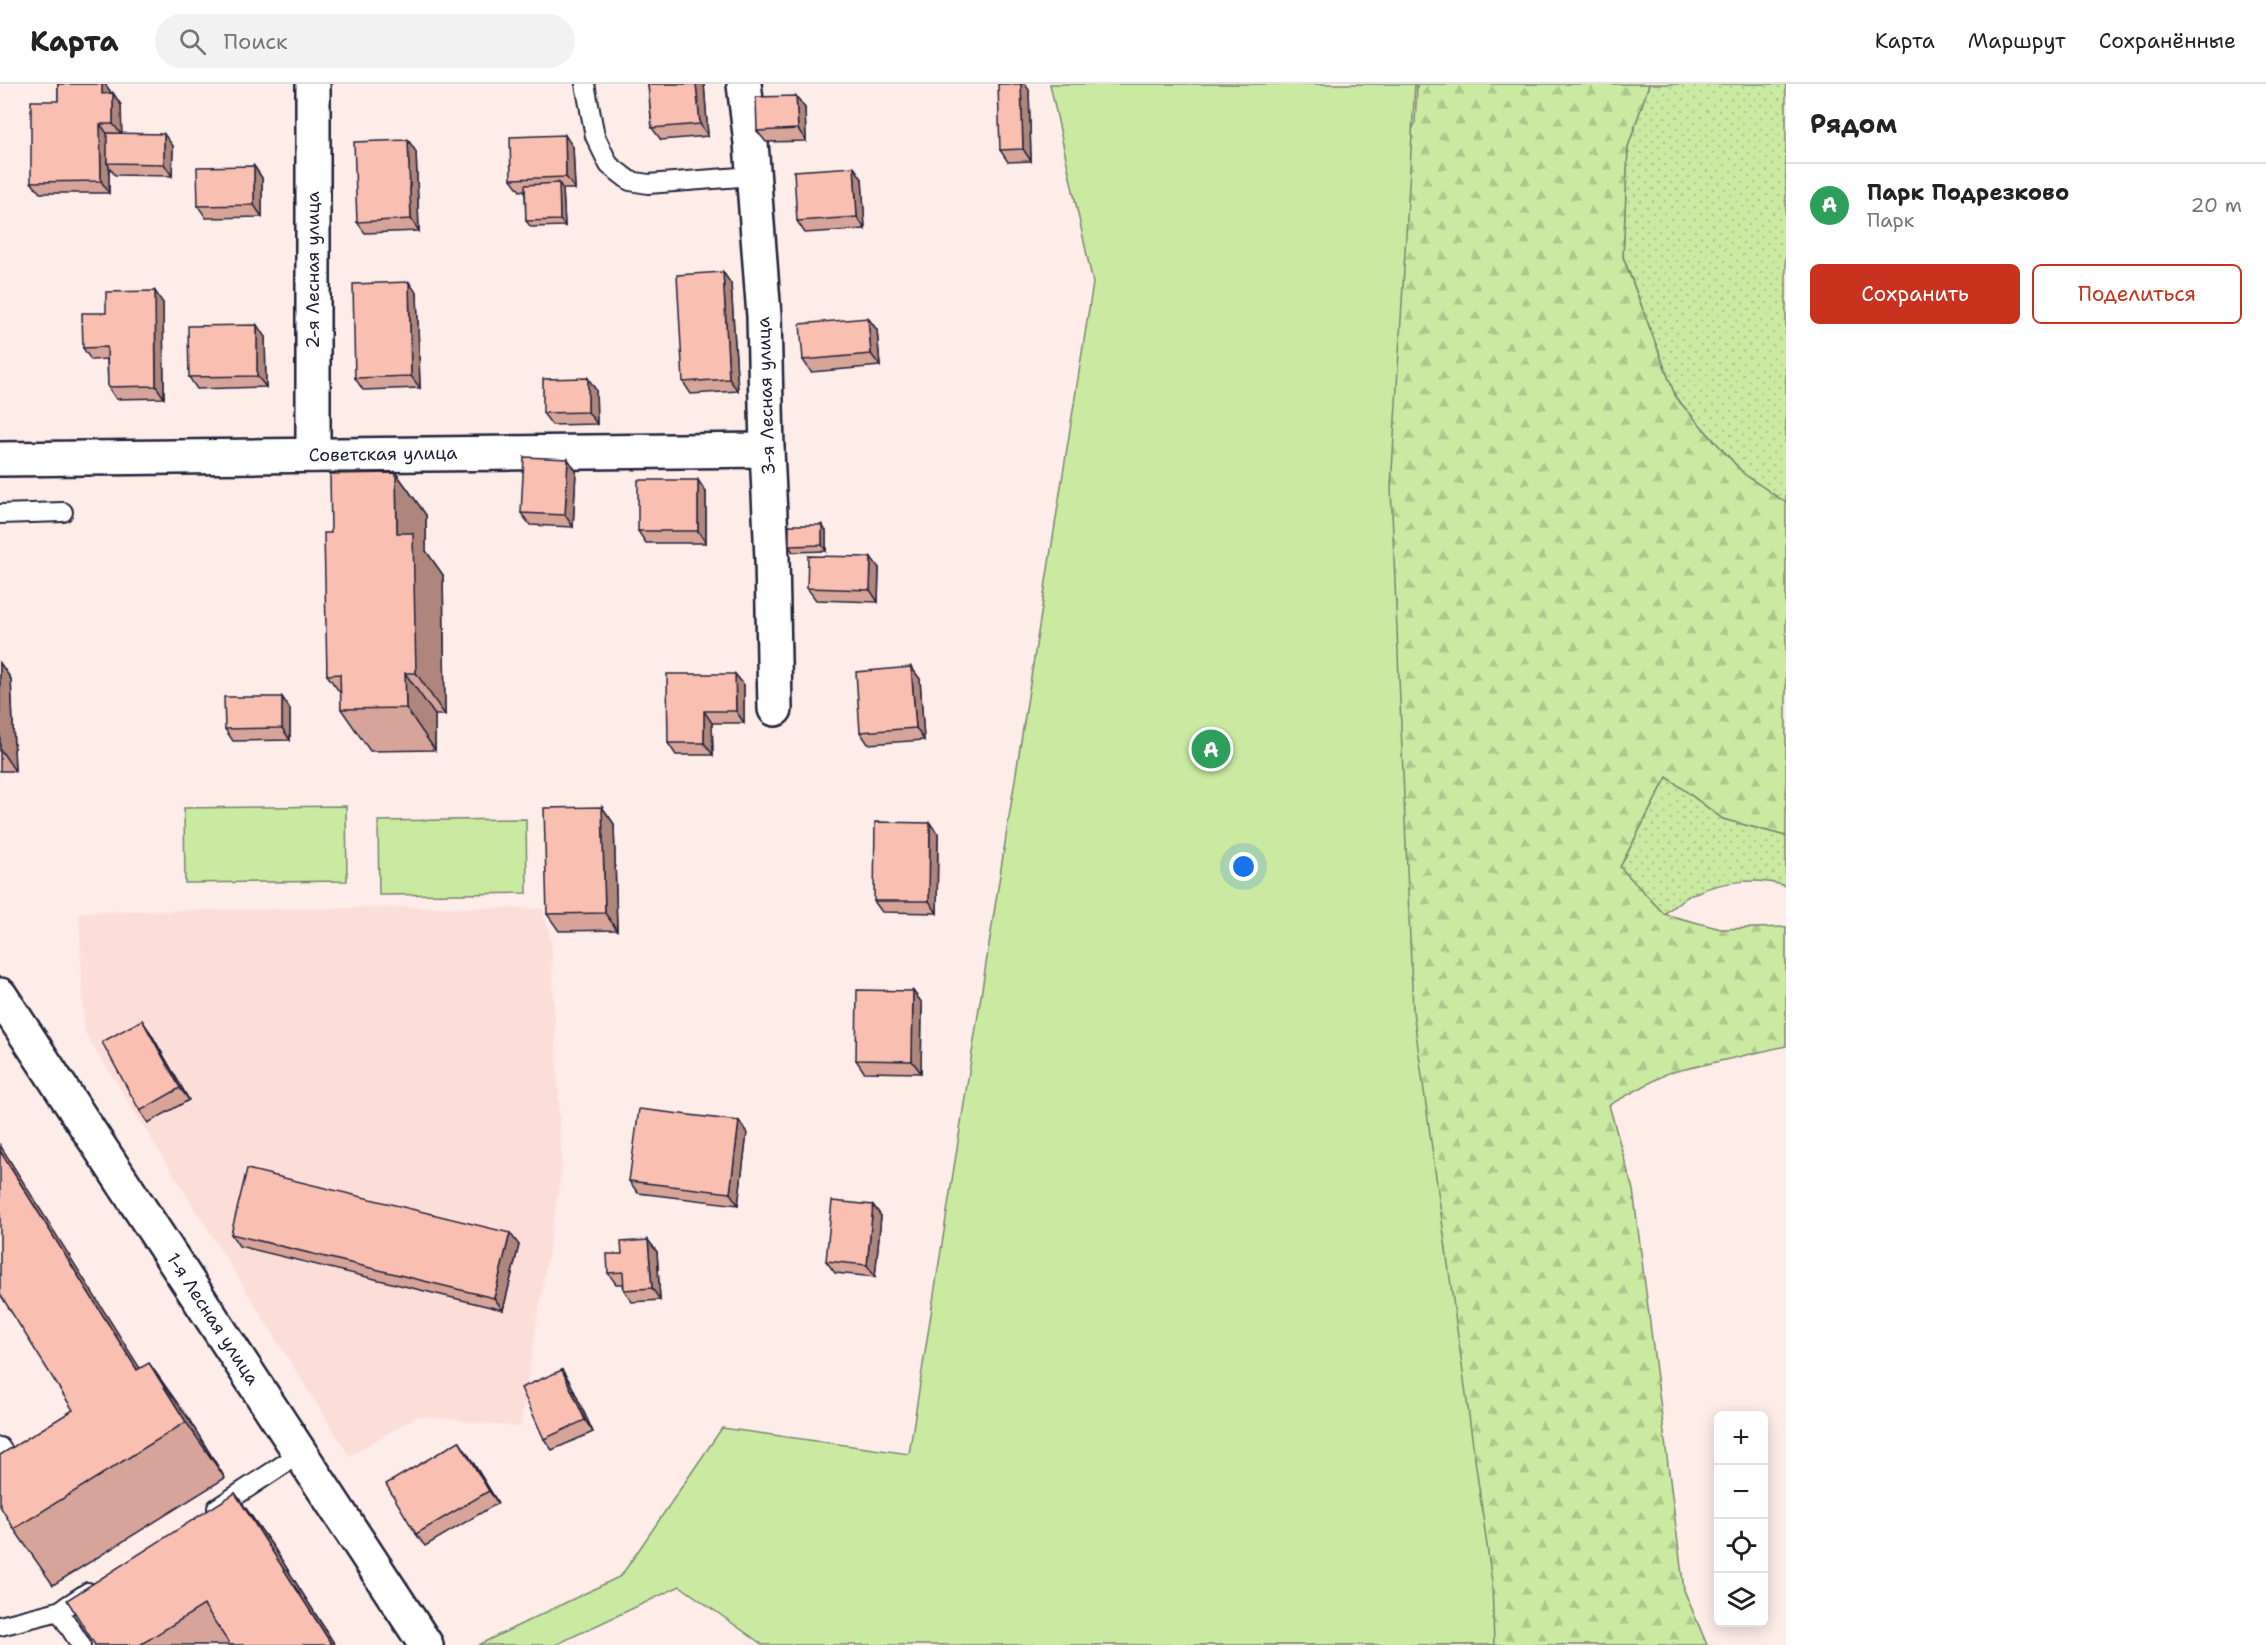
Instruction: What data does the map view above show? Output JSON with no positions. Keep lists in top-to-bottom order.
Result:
{
  "streets": {
    "street": [
      "2-я Лесная улица",
      "3-я Лесная улица",
      "Советская улица",
      "1-я Лесная улица"
    ]
  },
  "crossings": [
    ["2-я Лесная улица", "Советская улица"],
    ["3-я Лесная улица", "Советская улица"]
  ],
  "page": {
    "header": "Карта",
    "search": "Поиск",
    "nav": ["Карта", "Маршрут", "Сохранённые"],
    "heading": "Рядом",
    "list": [
      {
        "mark": "A",
        "name": "Парк Подрезково",
        "note": "Парк",
        "value": "20 m"
      }
    ],
    "buttons": ["Сохранить", "Поделиться"],
    "pins": "A",
    "map_buttons": ["+", "−"]
  }
}
